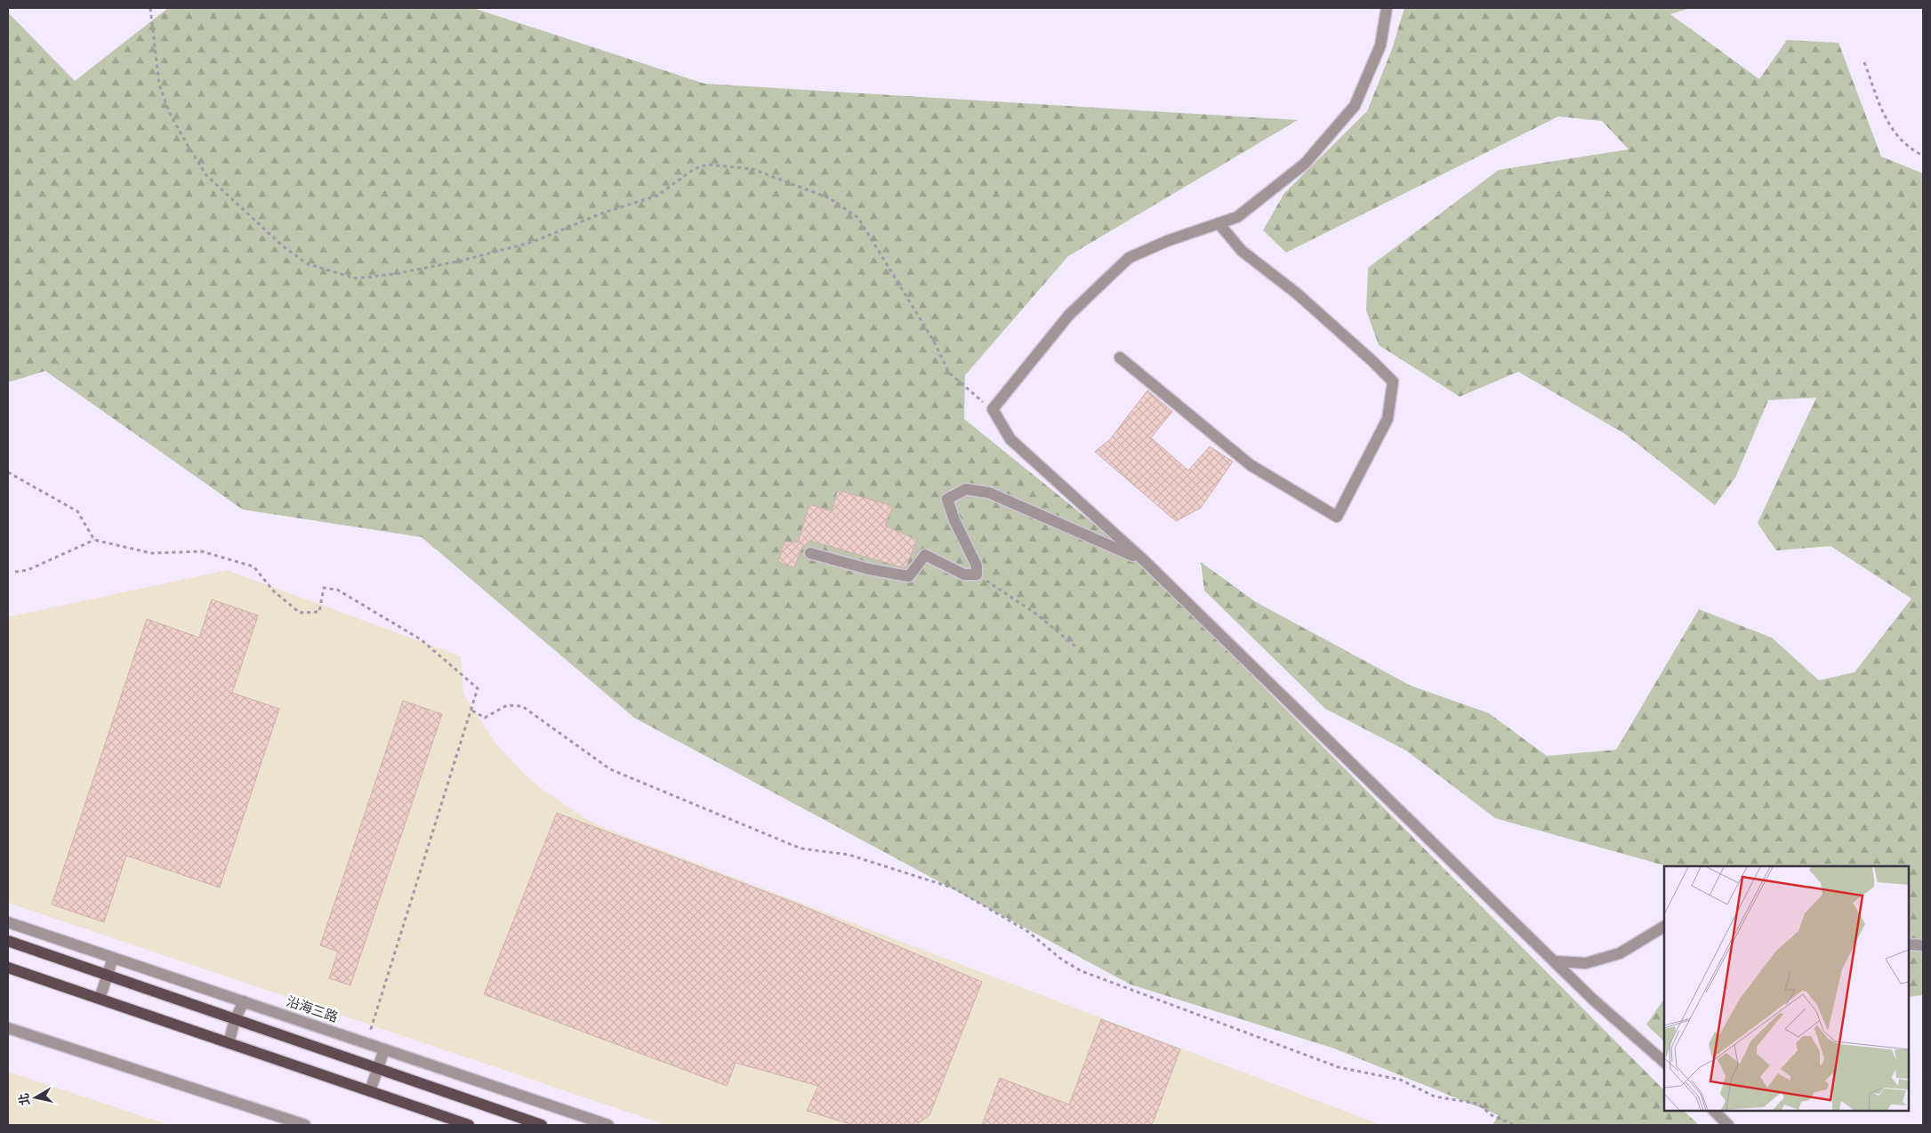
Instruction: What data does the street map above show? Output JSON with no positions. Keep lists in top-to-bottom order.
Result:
{
  "streets": {
    "street": ["沿海三路"]
  },
  "north": "left"
}
